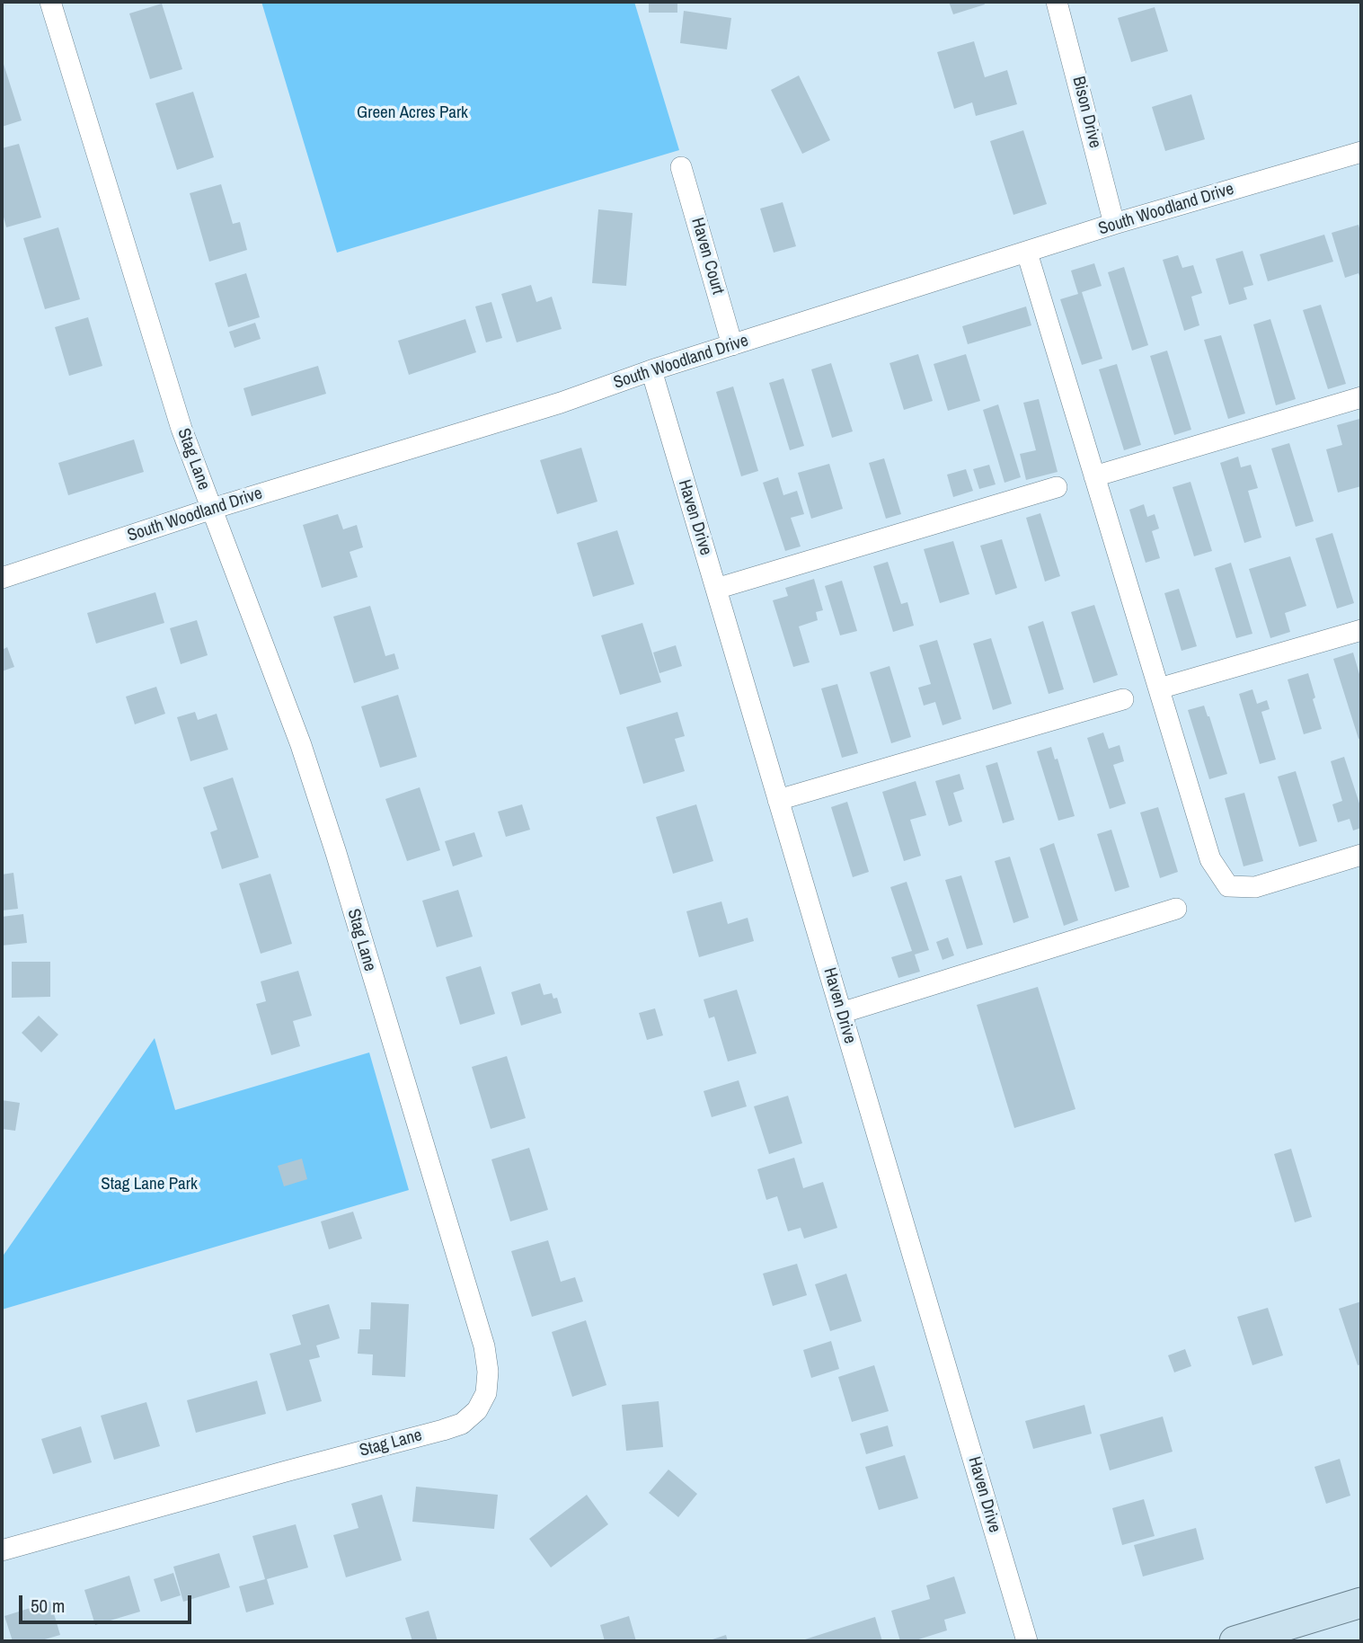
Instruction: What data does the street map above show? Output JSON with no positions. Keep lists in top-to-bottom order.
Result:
{
  "streets": {
    "street": [
      "Bison Drive",
      "South Woodland Drive",
      "Haven Court",
      "Stag Lane",
      "Haven Drive"
    ]
  },
  "crossings": [
    ["Bison Drive", "South Woodland Drive"],
    ["South Woodland Drive", "Haven Court"],
    ["South Woodland Drive", "Stag Lane"],
    ["South Woodland Drive", "Haven Drive"]
  ],
  "parks": ["Green Acres Park", "Stag Lane Park"],
  "scale_bar": "50 m"
}
